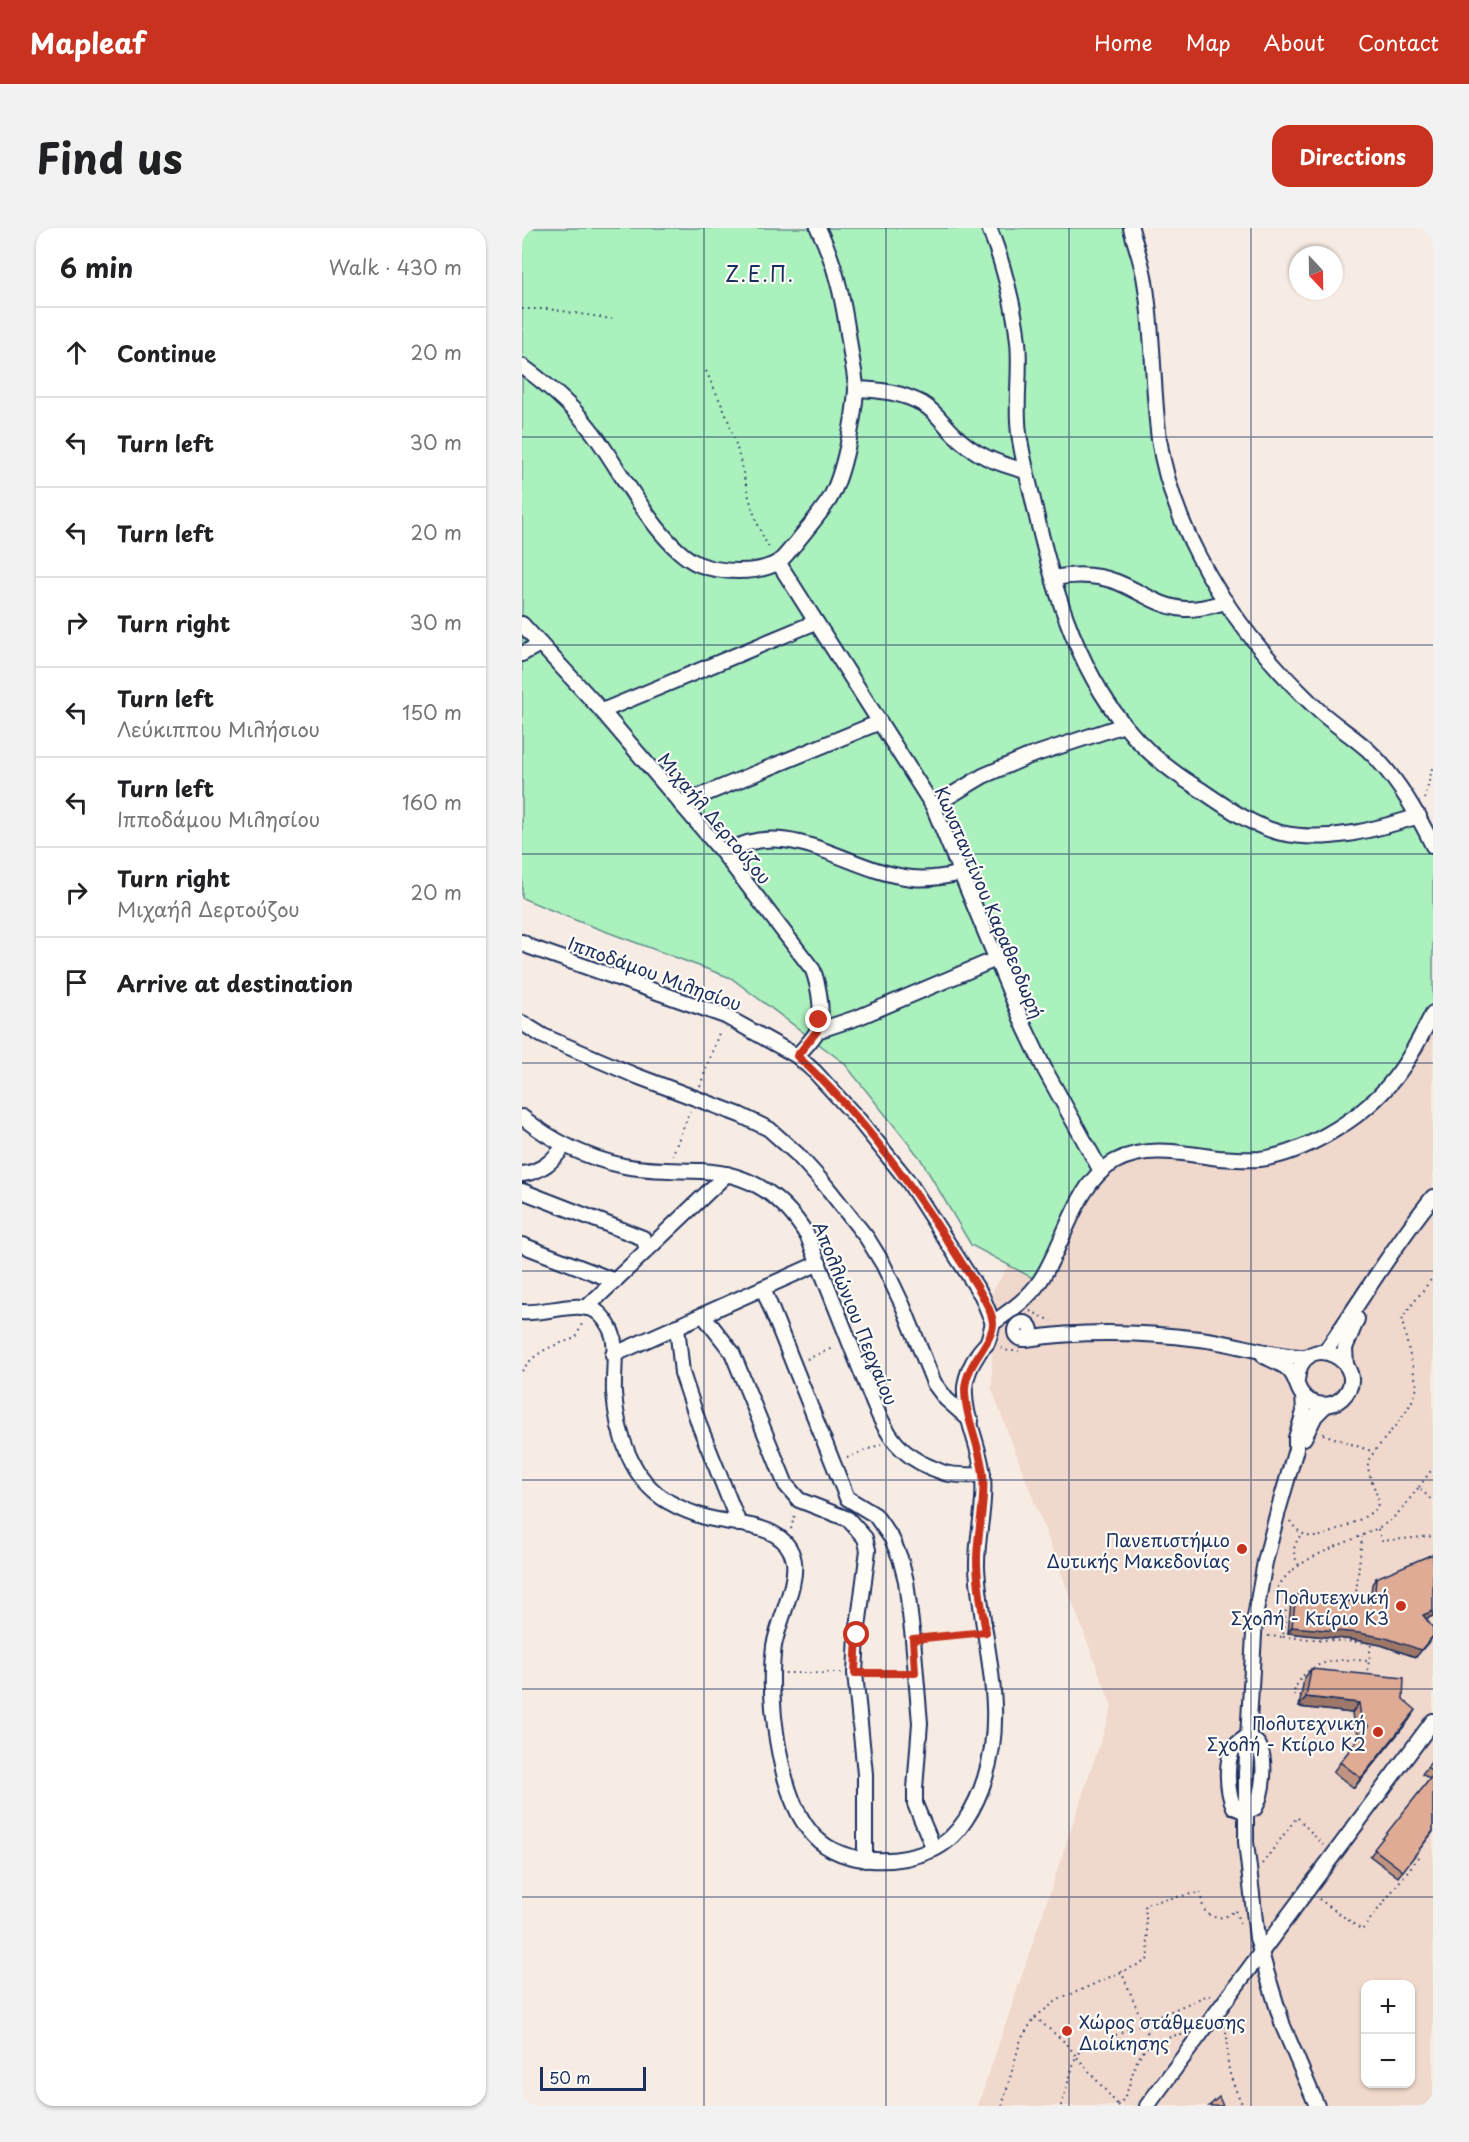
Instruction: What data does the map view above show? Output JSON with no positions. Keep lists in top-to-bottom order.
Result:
{
  "streets": {
    "street": [
      "Μιχαήλ Δερτούζου",
      "Κωνσταντίνου Καραθεοδωρή",
      "Ιπποδάμου Μιλησίου",
      "Απολλώνιου Περγαίου"
    ]
  },
  "districts": ["Ζ.Ε.Π."],
  "places": [
    "Πανεπιστήμιο Δυτικής Μακεδονίας",
    "Πολυτεχνική Σχολή - Κτίριο Κ3",
    "Πολυτεχνική Σχολή - Κτίριο Κ2",
    "Χώρος στάθμευσης Διοίκησης"
  ],
  "scale_bar": "50 m",
  "north": "bottom",
  "page": {
    "header": "Mapleaf",
    "nav": [
      "Home",
      "Map",
      "About",
      "Contact"
    ],
    "title": "Find us",
    "buttons": "Directions",
    "heading": ["6 min", "Walk · 430 m"],
    "list": [
      ["Continue", "20 m"],
      ["Turn left", "30 m"],
      ["Turn left", "20 m"],
      ["Turn right", "30 m"],
      ["Turn left", "Λεύκιππου Μιλήσιου", "150 m"],
      ["Turn left", "Ιπποδάμου Μιλησίου", "160 m"],
      ["Turn right", "Μιχαήλ Δερτούζου", "20 m"],
      "Arrive at destination"
    ],
    "map_buttons": ["+", "−"],
    "scale": "50 m"
  }
}
